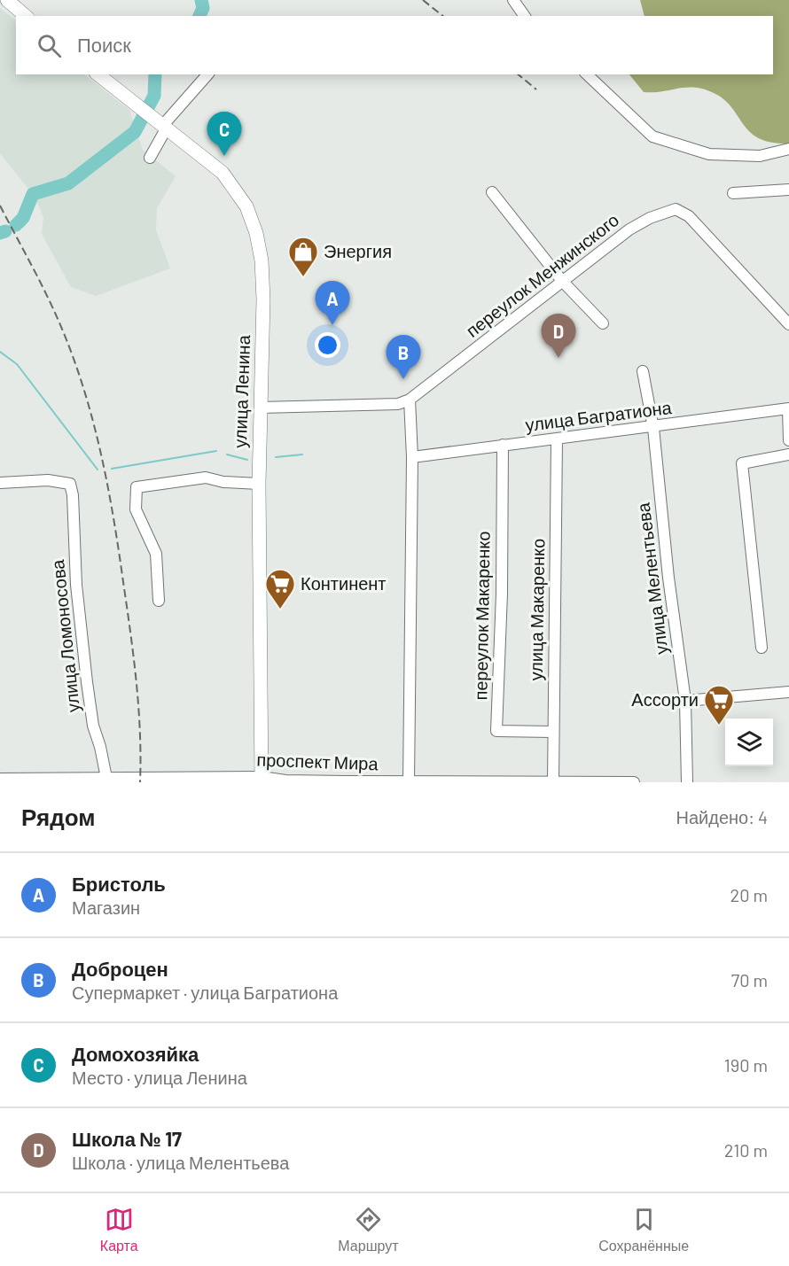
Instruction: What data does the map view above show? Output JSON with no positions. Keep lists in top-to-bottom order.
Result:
{
  "streets": {
    "main road": ["улица Ленина"],
    "street": [
      "переулок Менжинского",
      "улица Багратиона",
      "улица Мелентьева",
      "улица Макаренко",
      "переулок Макаренко",
      "улица Ломоносова",
      "проспект Мира"
    ]
  },
  "crossings": [
    ["улица Ленина", "проспект Мира"],
    ["улица Багратиона", "улица Мелентьева"],
    ["улица Багратиона", "улица Макаренко"],
    ["улица Багратиона", "переулок Макаренко"],
    ["улица Макаренко", "переулок Макаренко"],
    ["улица Макаренко", "проспект Мира"],
    ["улица Ломоносова", "проспект Мира"]
  ],
  "places": {
    "shop": ["Энергия"],
    "supermarket": ["Континент", "Ассорти"]
  },
  "page": {
    "search": "Поиск",
    "pins": [
      "C",
      "A",
      "D",
      "B"
    ],
    "heading": ["Рядом", "Найдено: 4"],
    "list": [
      {
        "mark": "A",
        "name": "Бристоль",
        "note": "Магазин",
        "value": "20 m"
      },
      {
        "mark": "B",
        "name": "Доброцен",
        "note": "Супермаркет · улица Багратиона",
        "value": "70 m"
      },
      {
        "mark": "C",
        "name": "Домохозяйка",
        "note": "Место · улица Ленина",
        "value": "190 m"
      },
      {
        "mark": "D",
        "name": "Школа № 17",
        "note": "Школа · улица Мелентьева",
        "value": "210 m"
      }
    ],
    "nav": ["Карта", "Маршрут", "Сохранённые"]
  }
}
